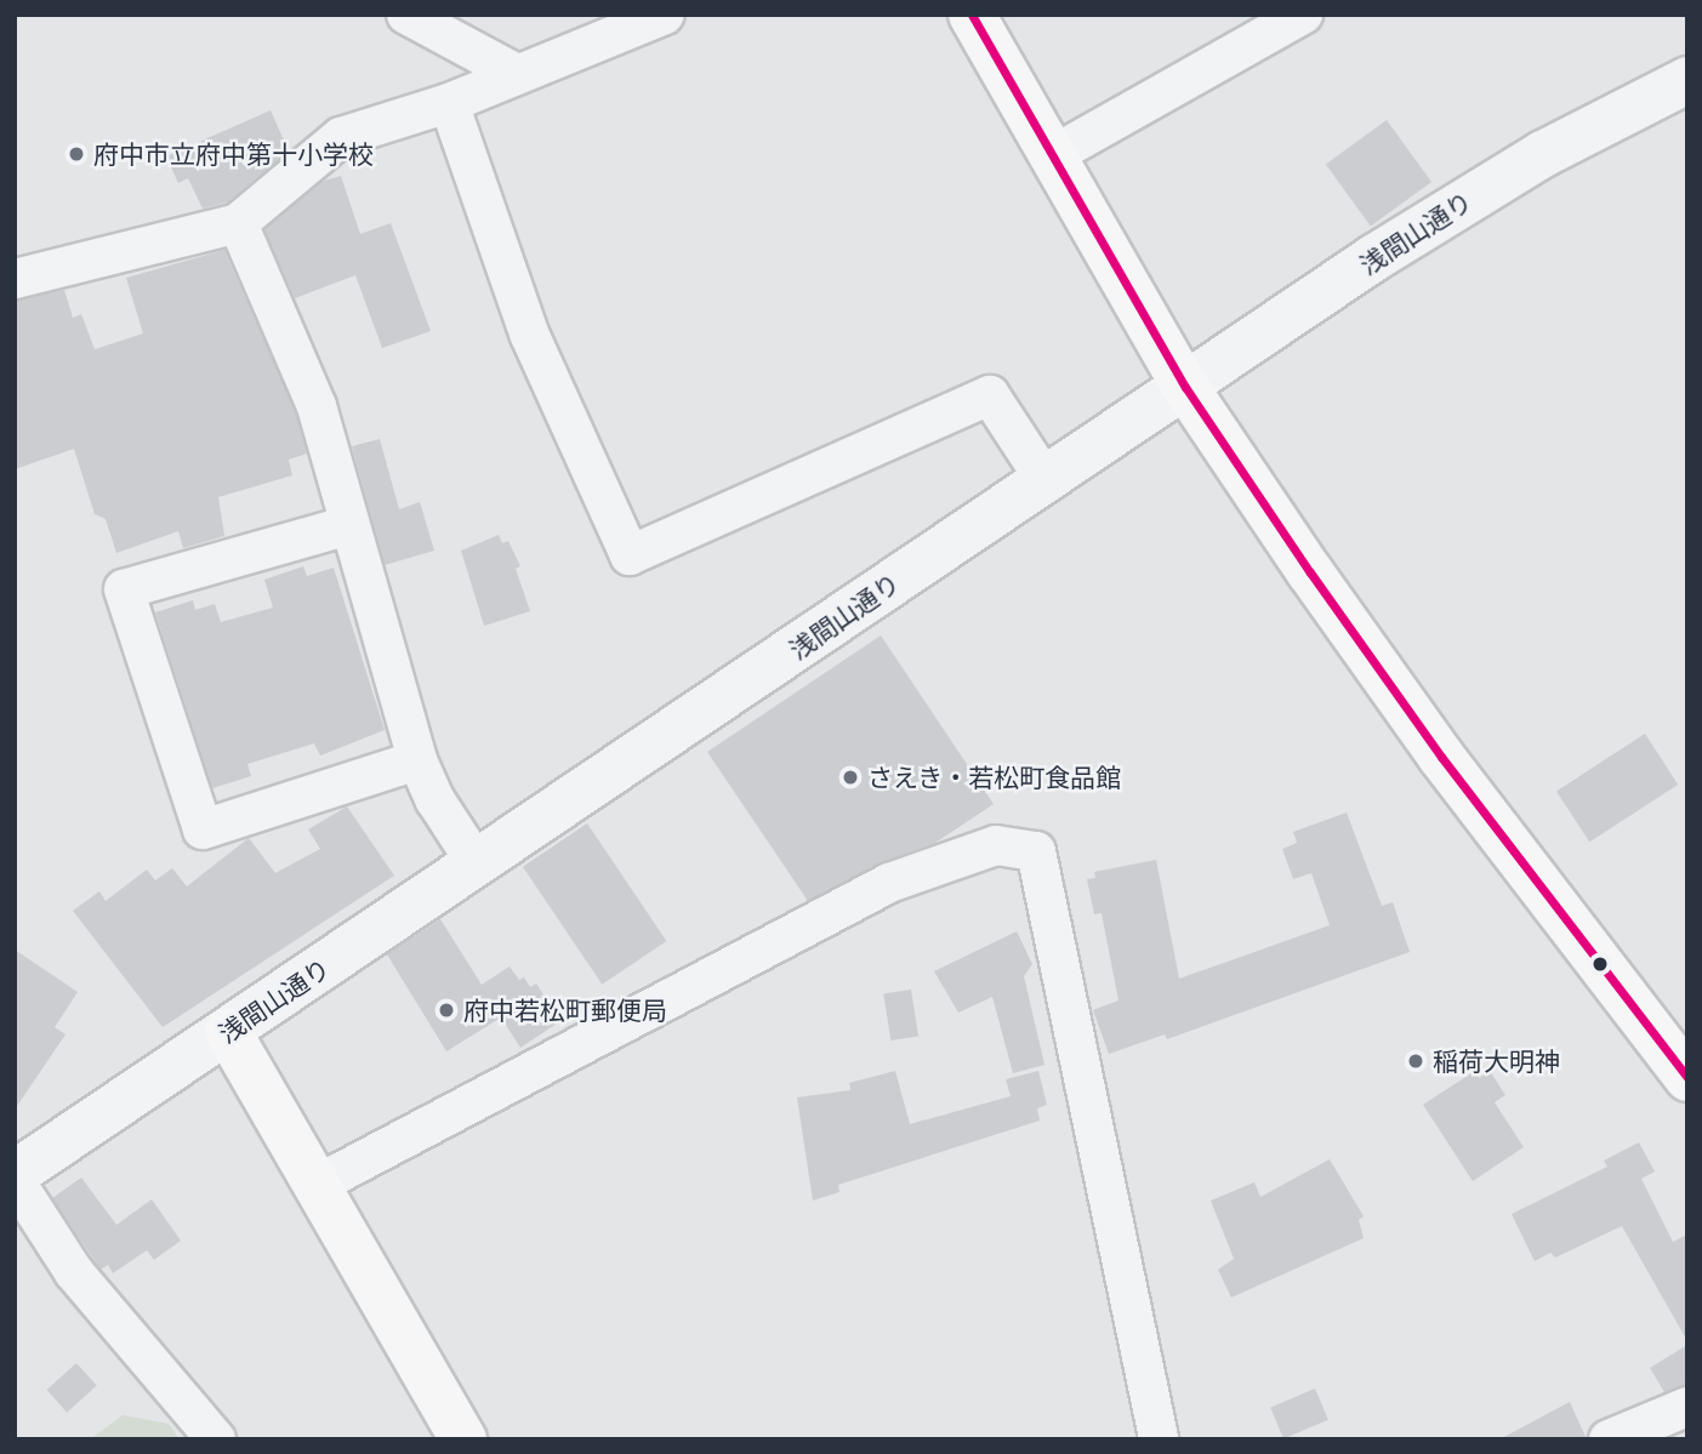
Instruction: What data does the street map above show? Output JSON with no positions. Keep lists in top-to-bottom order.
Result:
{
  "streets": {
    "street": ["浅間山通り"]
  },
  "places": [
    "府中市立府中第十小学校",
    "さえき・若松町食品館",
    "府中若松町郵便局",
    "稲荷大明神"
  ]
}
